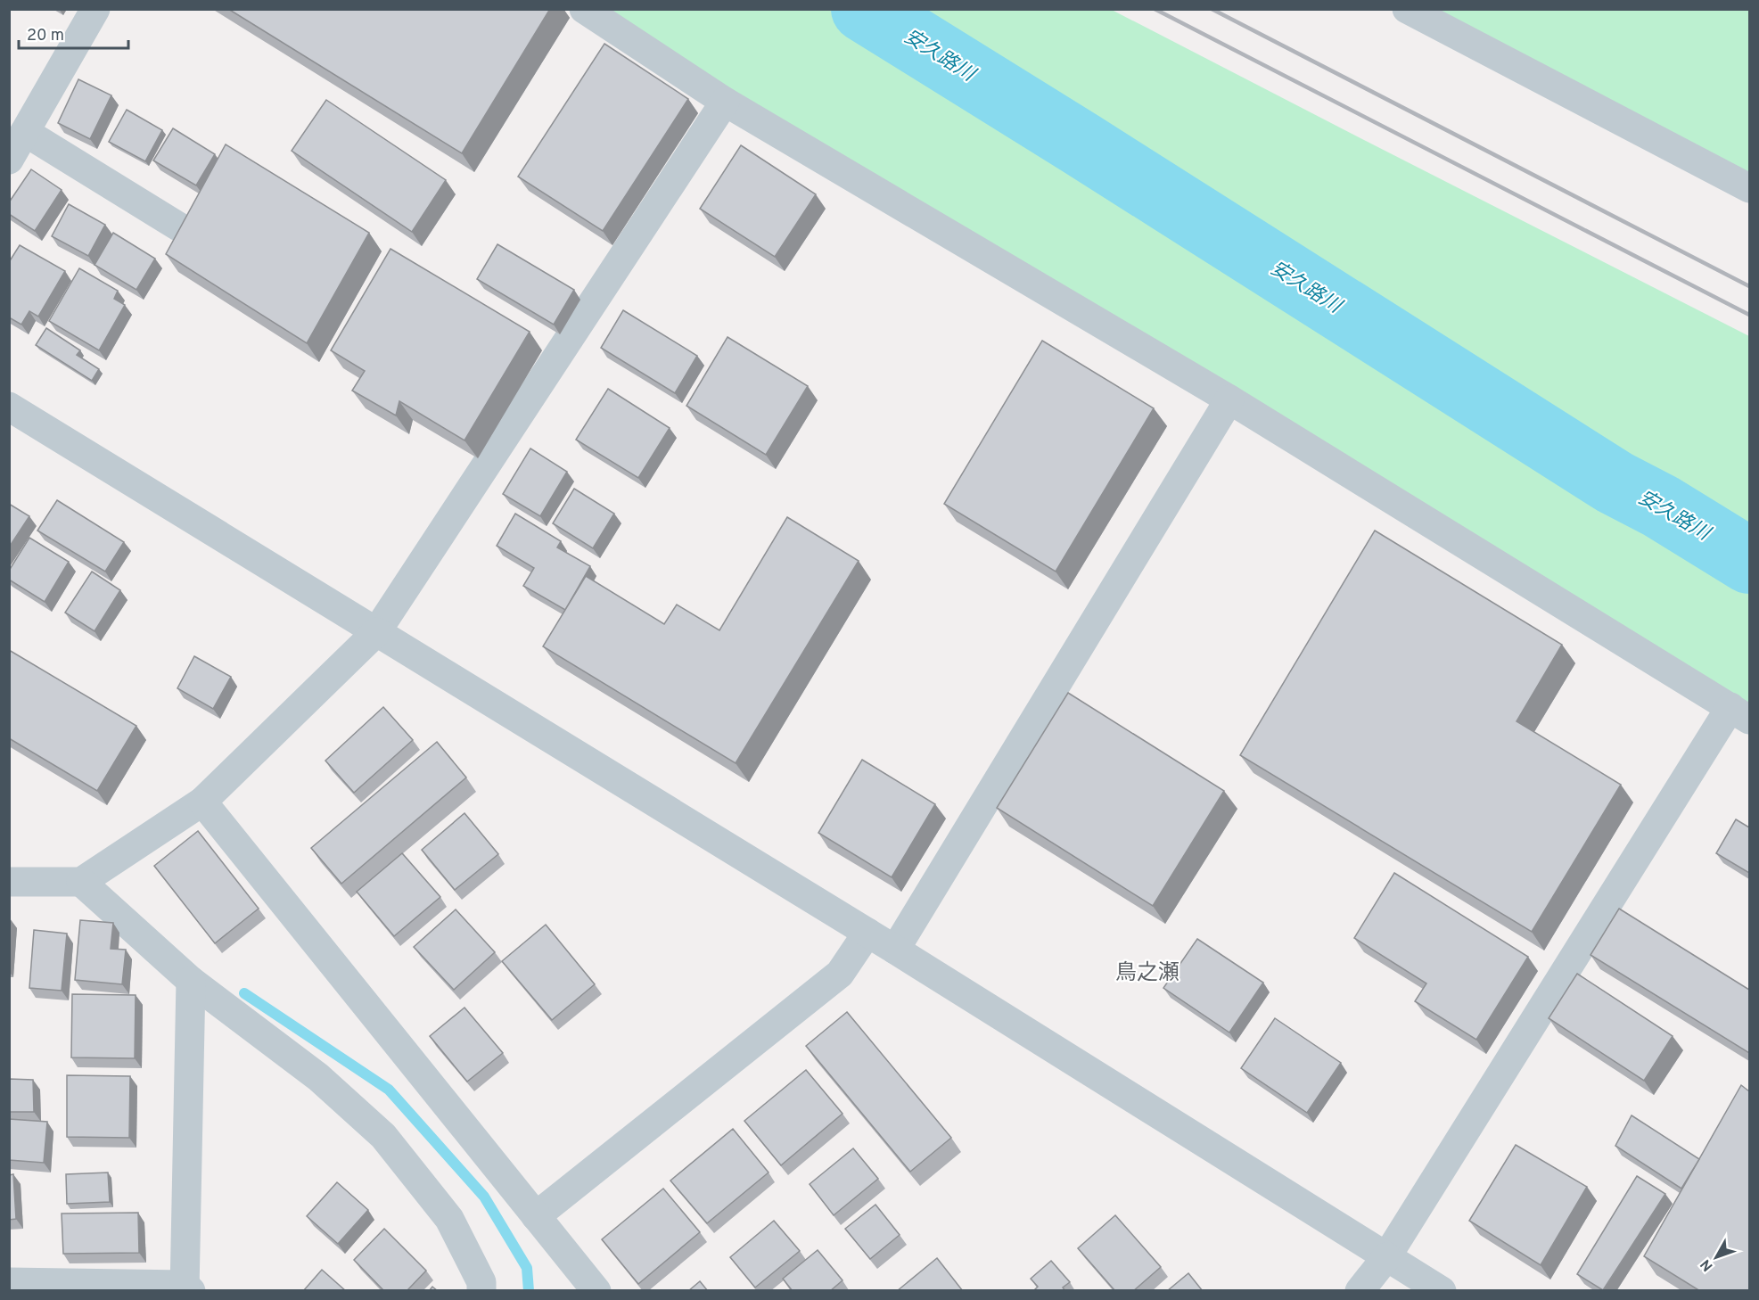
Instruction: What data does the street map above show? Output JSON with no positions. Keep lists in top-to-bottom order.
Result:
{
  "districts": ["鳥之瀬"],
  "water": ["安久路川"],
  "scale_bar": "20 m",
  "north": "bottom left"
}
